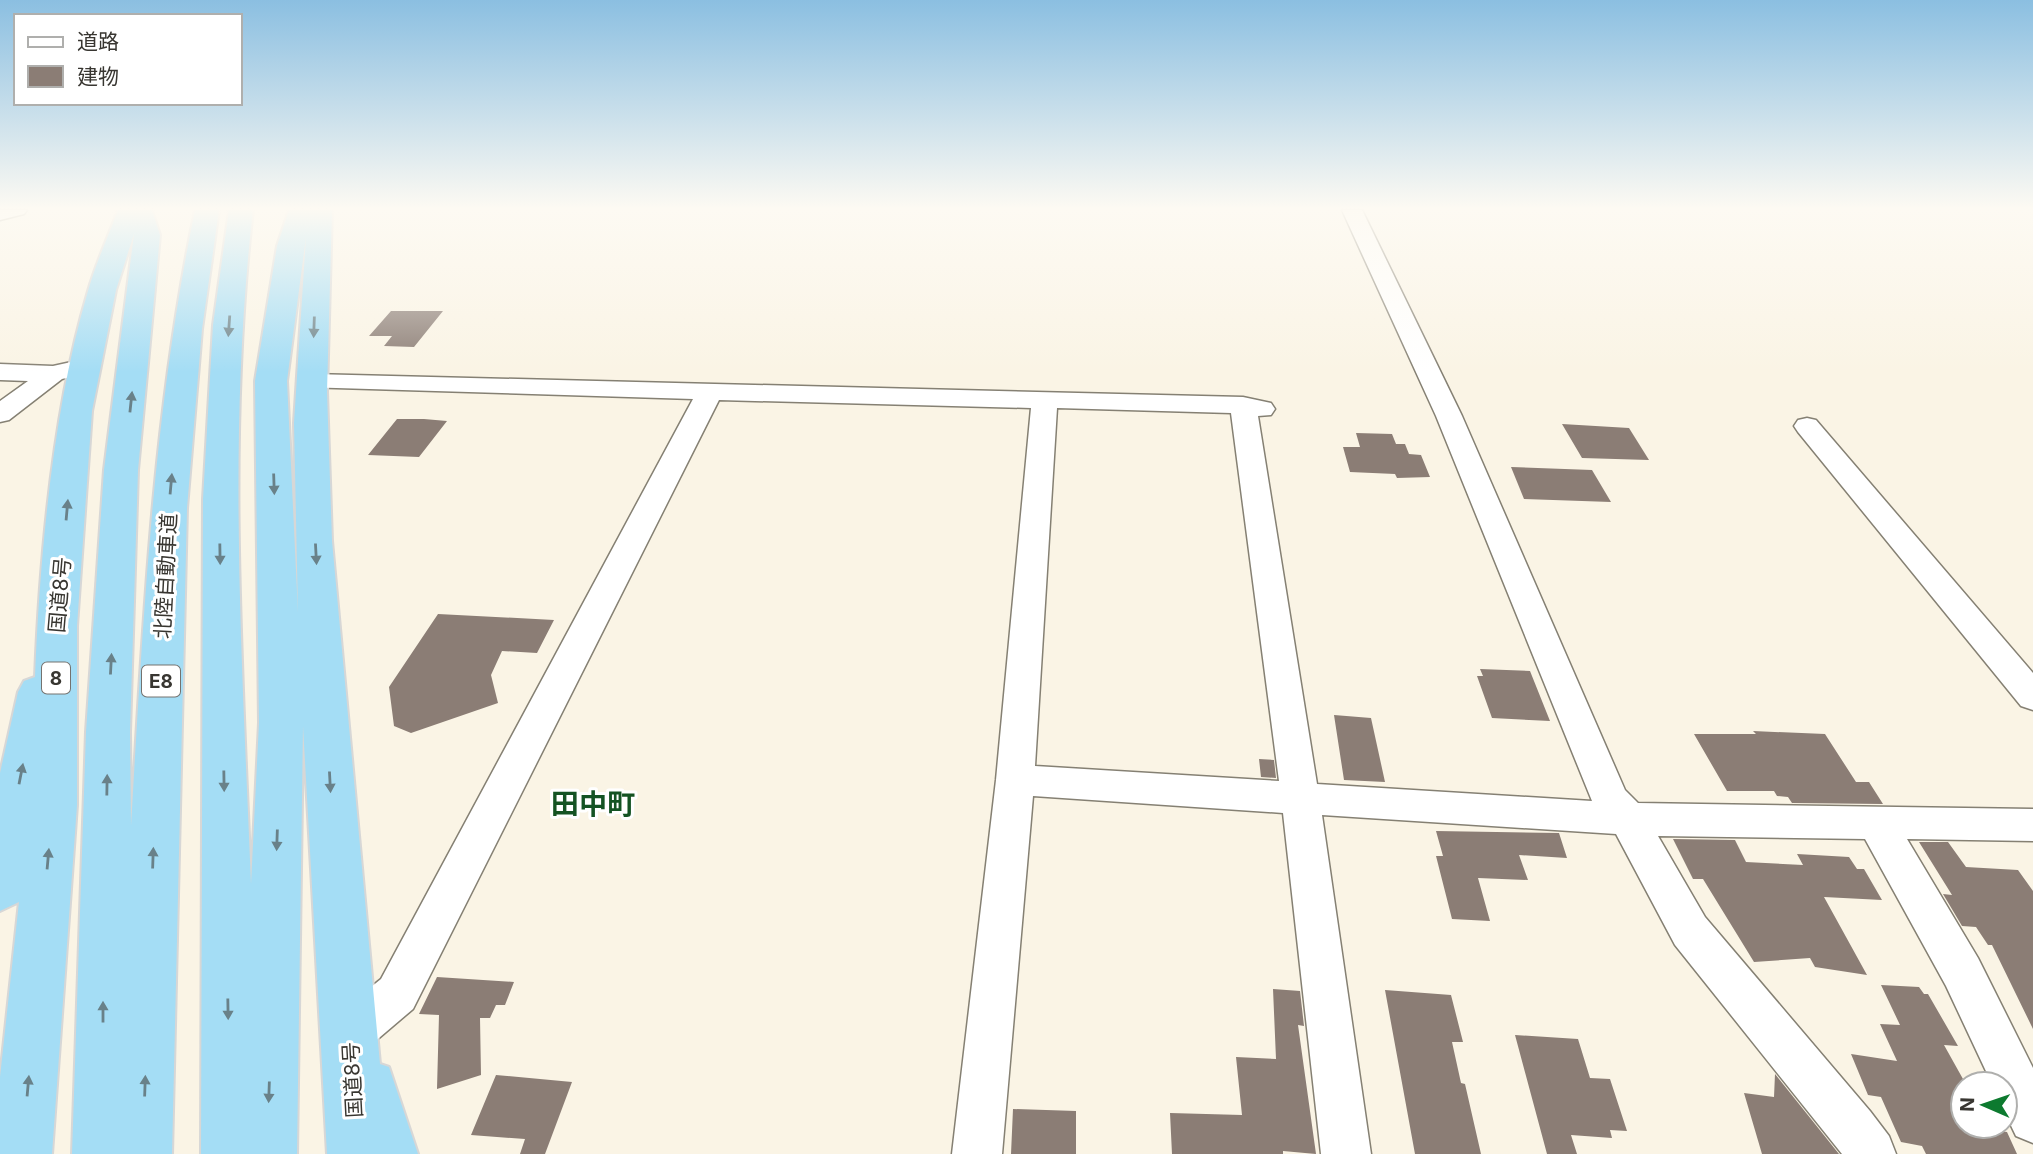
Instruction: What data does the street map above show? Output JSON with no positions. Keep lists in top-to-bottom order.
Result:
{
  "streets": {
    "highway": [
      "北陸自動車道",
      "国道8号",
      "8",
      "E8"
    ]
  },
  "districts": ["田中町"],
  "legend": ["道路", "建物"],
  "north": "left"
}
